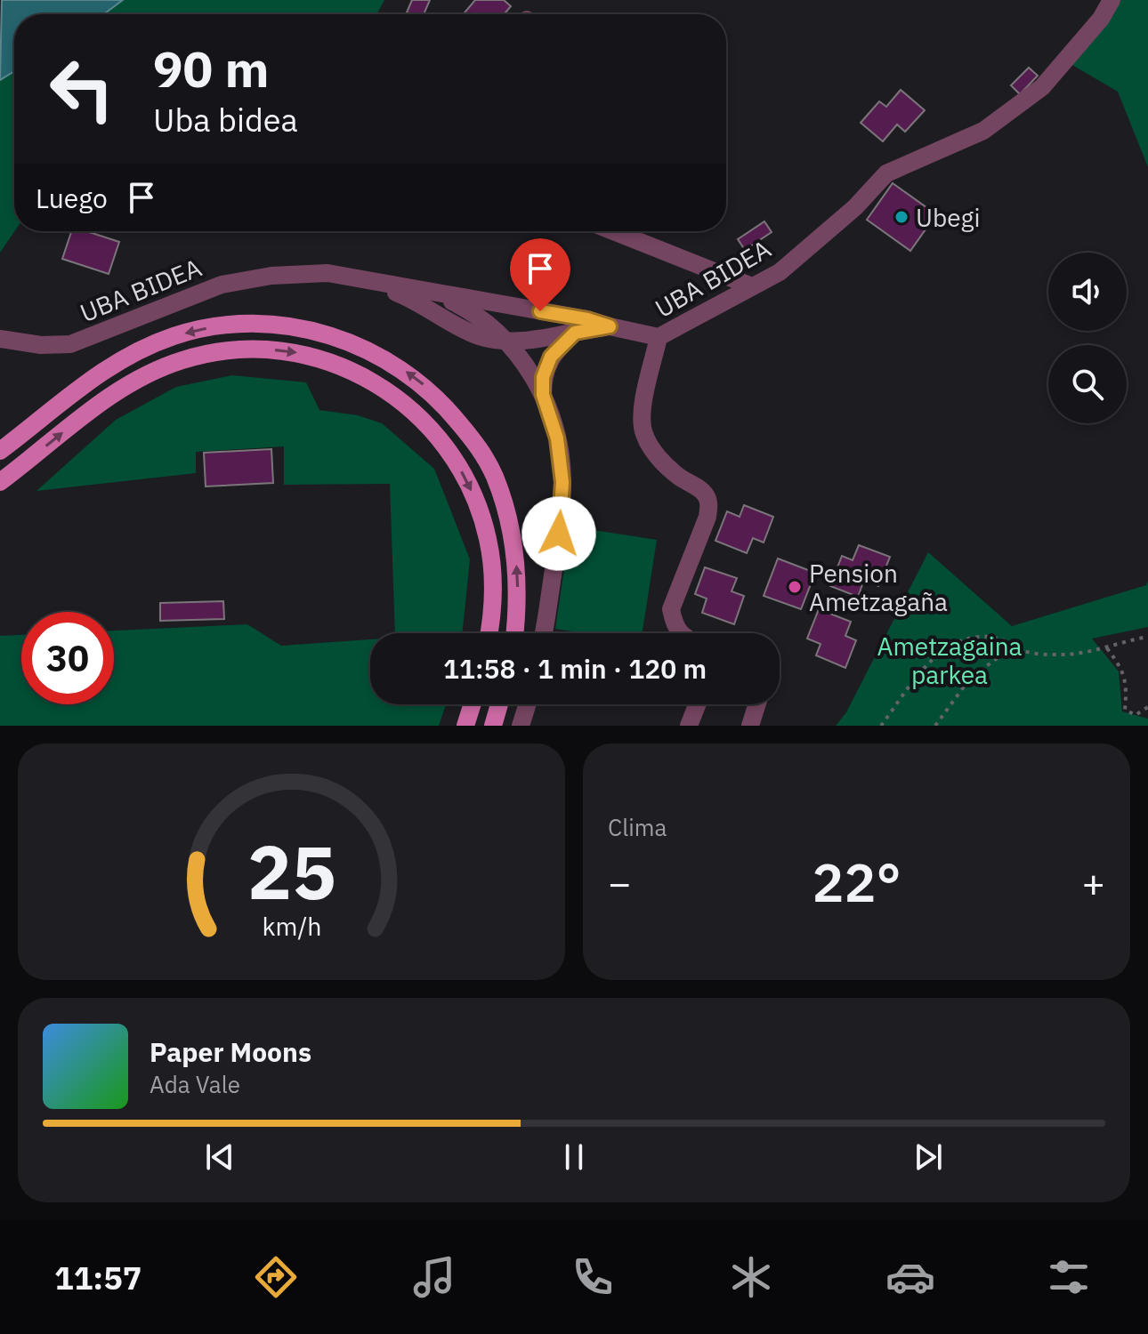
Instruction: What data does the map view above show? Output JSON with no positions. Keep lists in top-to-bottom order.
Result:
{
  "streets": {
    "street": ["UBA BIDEA"]
  },
  "parks": ["Ametzagaina parkea"],
  "places": ["Ubegi", "Pension Ametzagaña"],
  "page": {
    "turn": ["90 m", "Uba bidea"],
    "then": "Luego",
    "limit": "30",
    "trip": "11:58 · 1 min · 120 m",
    "tile": "Clima",
    "heat": ["−", "22°", "+"],
    "song": ["Paper Moons", "Ada Vale"],
    "tabs": "11:57",
    "gauge": ["25", "km/h"]
  }
}
